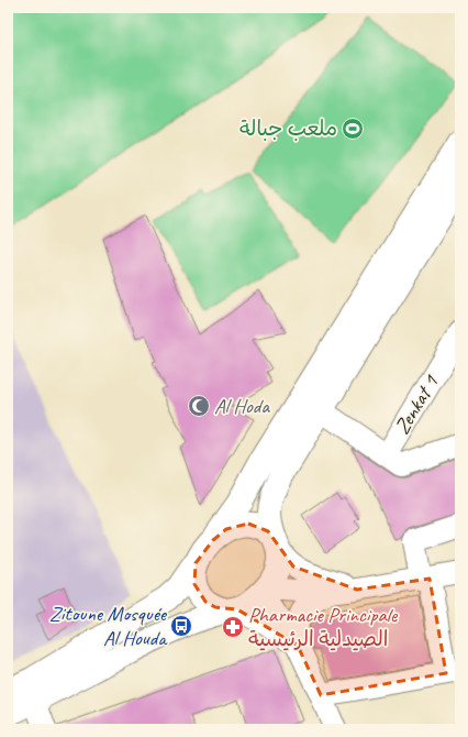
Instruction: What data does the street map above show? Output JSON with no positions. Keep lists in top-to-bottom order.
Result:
{
  "streets": {
    "street": ["Zenkat 1"]
  },
  "places": {
    "sports": ["ملعب جبالة"],
    "mosque": ["Al Hoda"],
    "bus stop": ["Zitoune Mosquée Al Houda"],
    "pharmacy": ["Pharmacie Principale الصيدلية الرئيسية"]
  }
}
